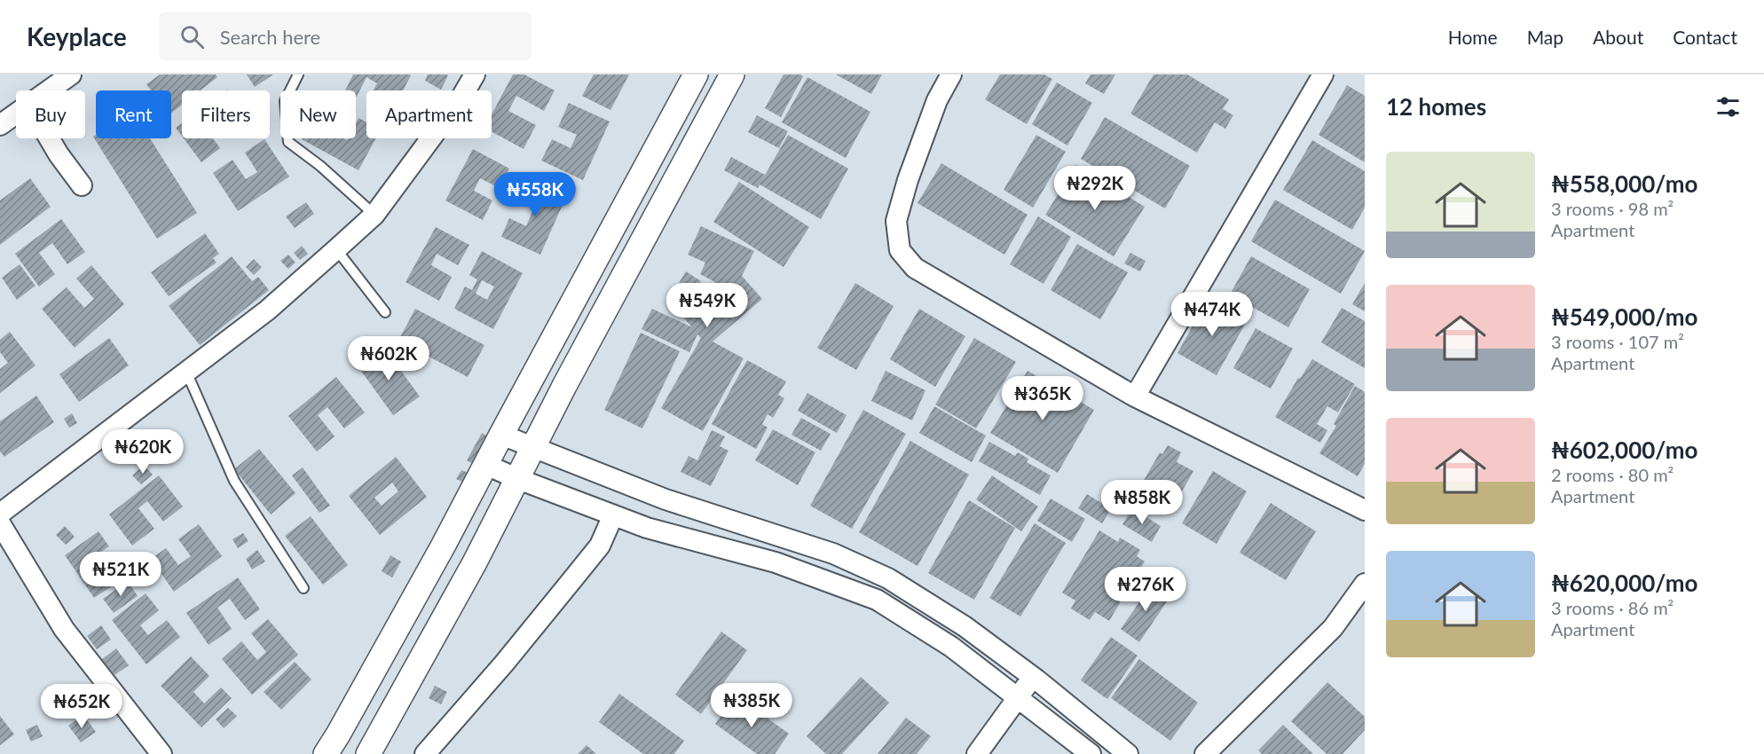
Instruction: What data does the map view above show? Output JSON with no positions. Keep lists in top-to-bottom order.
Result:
{
  "page": {
    "header": "Keyplace",
    "search": "Search here",
    "nav": [
      "Home",
      "Map",
      "About",
      "Contact"
    ],
    "heading": "12 homes",
    "chip": [
      "Buy",
      "Rent",
      "Filters",
      "New",
      "Apartment"
    ],
    "list": [
      {
        "name": "₦558,000/mo",
        "note": "3 rooms · 98 m² · Apartment"
      },
      {
        "name": "₦549,000/mo",
        "note": "3 rooms · 107 m² · Apartment"
      },
      {
        "name": "₦602,000/mo",
        "note": "2 rooms · 80 m² · Apartment"
      },
      {
        "name": "₦620,000/mo",
        "note": "3 rooms · 86 m² · Apartment"
      }
    ],
    "price": [
      "₦292K",
      "₦558K",
      "₦549K",
      "₦474K",
      "₦602K",
      "₦365K",
      "₦620K",
      "₦858K",
      "₦521K",
      "₦276K",
      "₦385K",
      "₦652K"
    ]
  }
}
